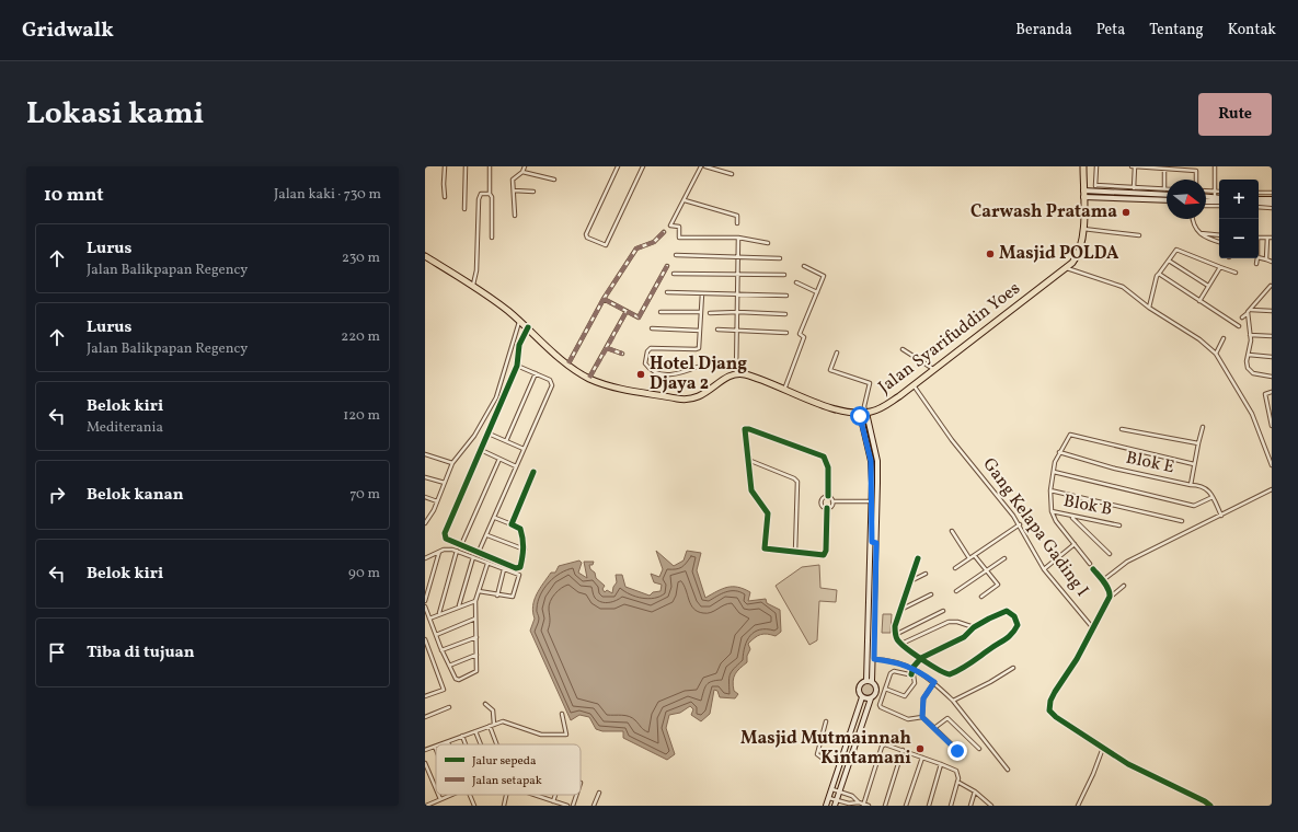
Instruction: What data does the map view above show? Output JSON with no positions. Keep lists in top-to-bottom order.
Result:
{
  "streets": {
    "highway": ["Jalan Syarifuddin Yoes"],
    "street": ["Blok E", "Blok B", "Gang Kelapa Gading I"]
  },
  "crossings": [
    ["Jalan Syarifuddin Yoes", "Gang Kelapa Gading I"]
  ],
  "places": [
    "Carwash Pratama",
    "Masjid POLDA",
    "Hotel Djang Djaya 2",
    "Masjid Mutmainnah Kintamani"
  ],
  "legend": ["Jalur sepeda", "Jalan setapak"],
  "north": "right",
  "page": {
    "header": "Gridwalk",
    "nav": [
      "Beranda",
      "Peta",
      "Tentang",
      "Kontak"
    ],
    "title": "Lokasi kami",
    "buttons": "Rute",
    "heading": ["10 mnt", "Jalan kaki · 730 m"],
    "map_buttons": ["+", "−"],
    "list": [
      ["Lurus", "Jalan Balikpapan Regency", "230 m"],
      ["Lurus", "Jalan Balikpapan Regency", "220 m"],
      ["Belok kiri", "Mediterania", "120 m"],
      ["Belok kanan", "70 m"],
      ["Belok kiri", "90 m"],
      "Tiba di tujuan"
    ]
  }
}
